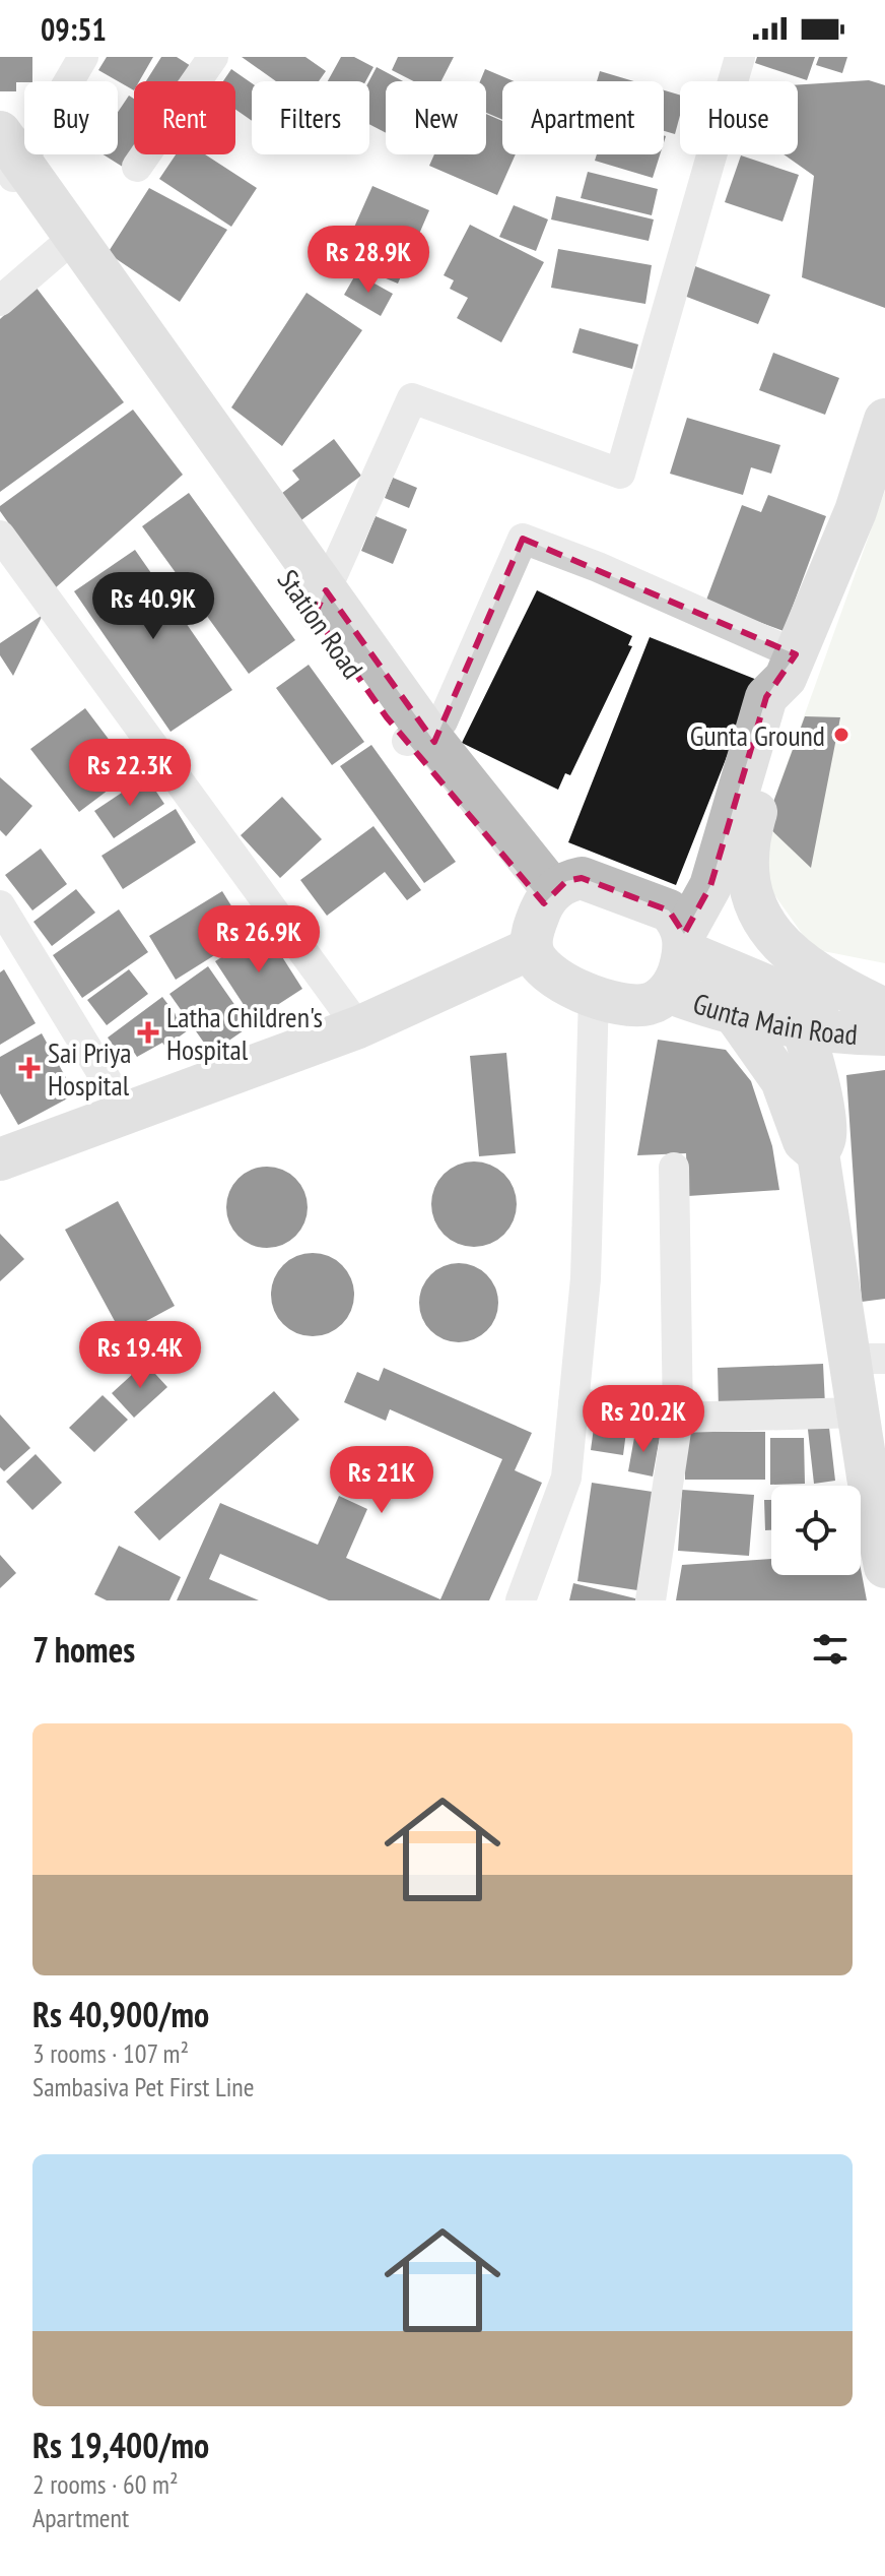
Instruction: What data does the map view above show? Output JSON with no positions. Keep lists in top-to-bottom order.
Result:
{
  "streets": {
    "street": ["Station Road", "Gunta Main Road"]
  },
  "crossings": [
    ["Station Road", "Gunta Main Road"]
  ],
  "places": {
    "other": ["Gunta Ground"],
    "health": ["Latha Children's Hospital", "Sai Priya Hospital"]
  },
  "page": {
    "status": "09:51",
    "chip": [
      "Buy",
      "Rent",
      "Filters",
      "New",
      "Apartment",
      "House"
    ],
    "price": [
      "Rs 28.9K",
      "Rs 40.9K",
      "Rs 22.3K",
      "Rs 26.9K",
      "Rs 19.4K",
      "Rs 20.2K",
      "Rs 21K"
    ],
    "heading": "7 homes",
    "list": [
      {
        "name": "Rs 40,900/mo",
        "note": "3 rooms · 107 m² · Sambasiva Pet First Line"
      },
      {
        "name": "Rs 19,400/mo",
        "note": "2 rooms · 60 m² · Apartment"
      }
    ]
  }
}
